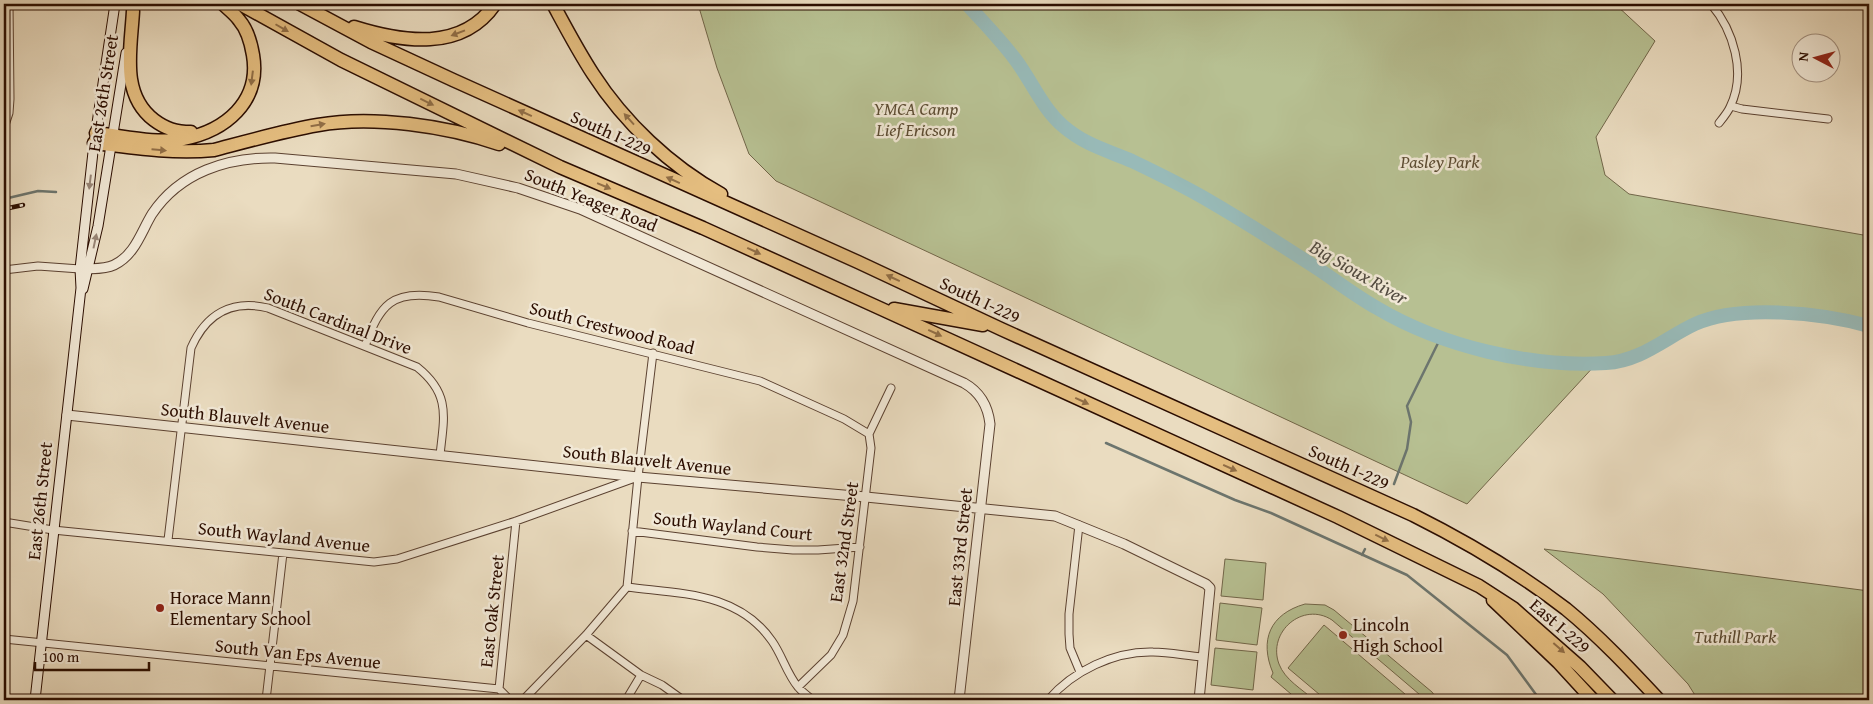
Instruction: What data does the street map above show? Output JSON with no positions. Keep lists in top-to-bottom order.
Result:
{
  "streets": {
    "highway": ["South I-229", "East I-229"],
    "street": [
      "East 26th Street",
      "South Yeager Road",
      "South Cardinal Drive",
      "South Crestwood Road",
      "South Blauvelt Avenue",
      "South Wayland Court",
      "South Wayland Avenue",
      "East 32nd Street",
      "East 33rd Street",
      "East Oak Street",
      "South Van Eps Avenue"
    ]
  },
  "crossings": [
    ["East 26th Street", "South Yeager Road"],
    ["East 26th Street", "South Blauvelt Avenue"],
    ["East 26th Street", "South Wayland Avenue"],
    ["East 26th Street", "South Van Eps Avenue"],
    ["South Yeager Road", "East 33rd Street"],
    ["South Cardinal Drive", "South Crestwood Road"],
    ["South Cardinal Drive", "South Blauvelt Avenue"],
    ["South Cardinal Drive", "South Wayland Avenue"],
    ["South Crestwood Road", "East 32nd Street"],
    ["South Blauvelt Avenue", "South Wayland Avenue"],
    ["South Blauvelt Avenue", "East 32nd Street"],
    ["South Blauvelt Avenue", "East 33rd Street"],
    ["South Wayland Court", "East 32nd Street"],
    ["South Wayland Avenue", "East Oak Street"],
    ["East Oak Street", "South Van Eps Avenue"]
  ],
  "water": ["Big Sioux River"],
  "parks": ["YMCA Camp Lief Ericson", "Pasley Park", "Tuthill Park"],
  "places": ["Horace Mann Elementary School", "Lincoln High School"],
  "scale_bar": "100 m",
  "north": "left"
}
